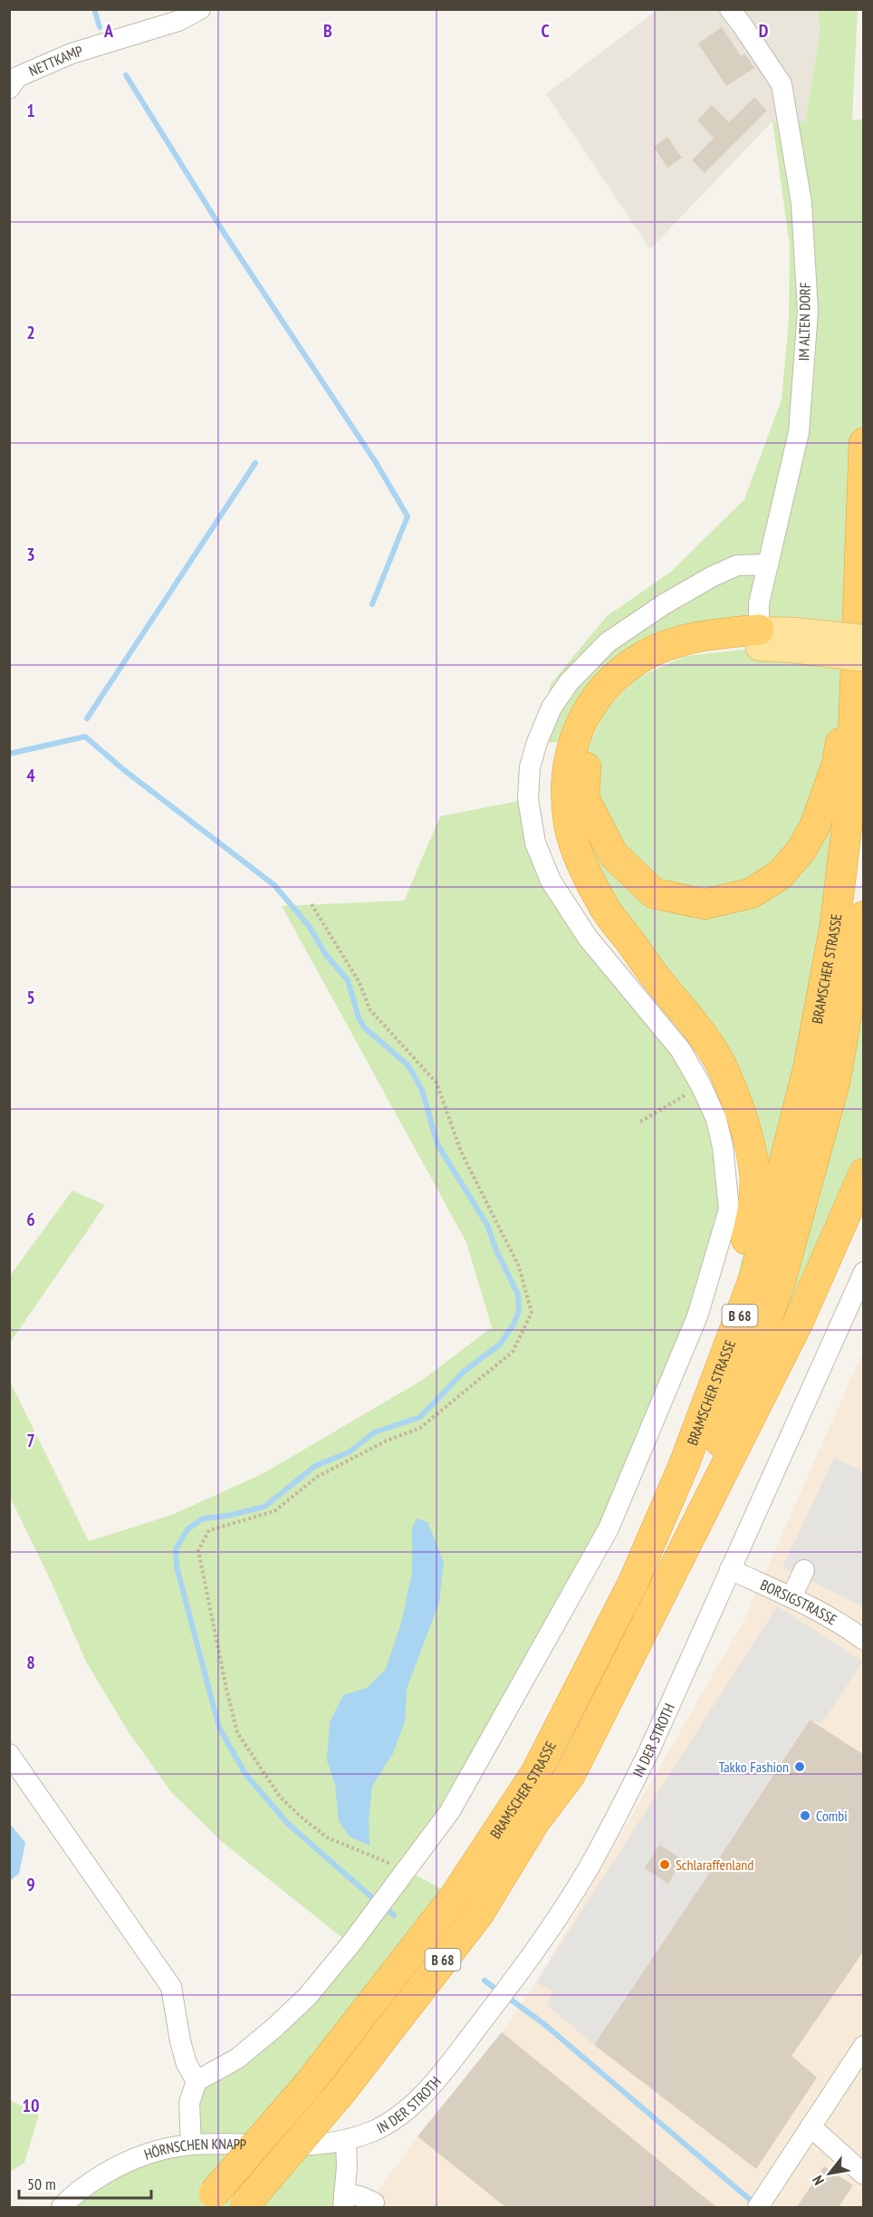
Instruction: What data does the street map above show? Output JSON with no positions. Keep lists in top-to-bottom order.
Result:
{
  "streets": {
    "highway": ["BRAMSCHER STRASSE", "B 68"],
    "street": [
      "NETTKAMP",
      "IM ALTEN DORF",
      "BORSIGSTRASSE",
      "IN DER STROTH",
      "HÖRNSCHEN KNAPP"
    ]
  },
  "crossings": [
    ["BORSIGSTRASSE", "IN DER STROTH"],
    ["IN DER STROTH", "HÖRNSCHEN KNAPP"]
  ],
  "places": ["Takko Fashion", "Combi", "Schlaraffenland"],
  "scale_bar": "50 m",
  "north": "bottom left",
  "grid": {
    "columns": [
      "A",
      "B",
      "C",
      "D"
    ],
    "rows": [
      "1",
      "2",
      "3",
      "4",
      "5",
      "6",
      "7",
      "8",
      "9",
      "10"
    ]
  }
}
